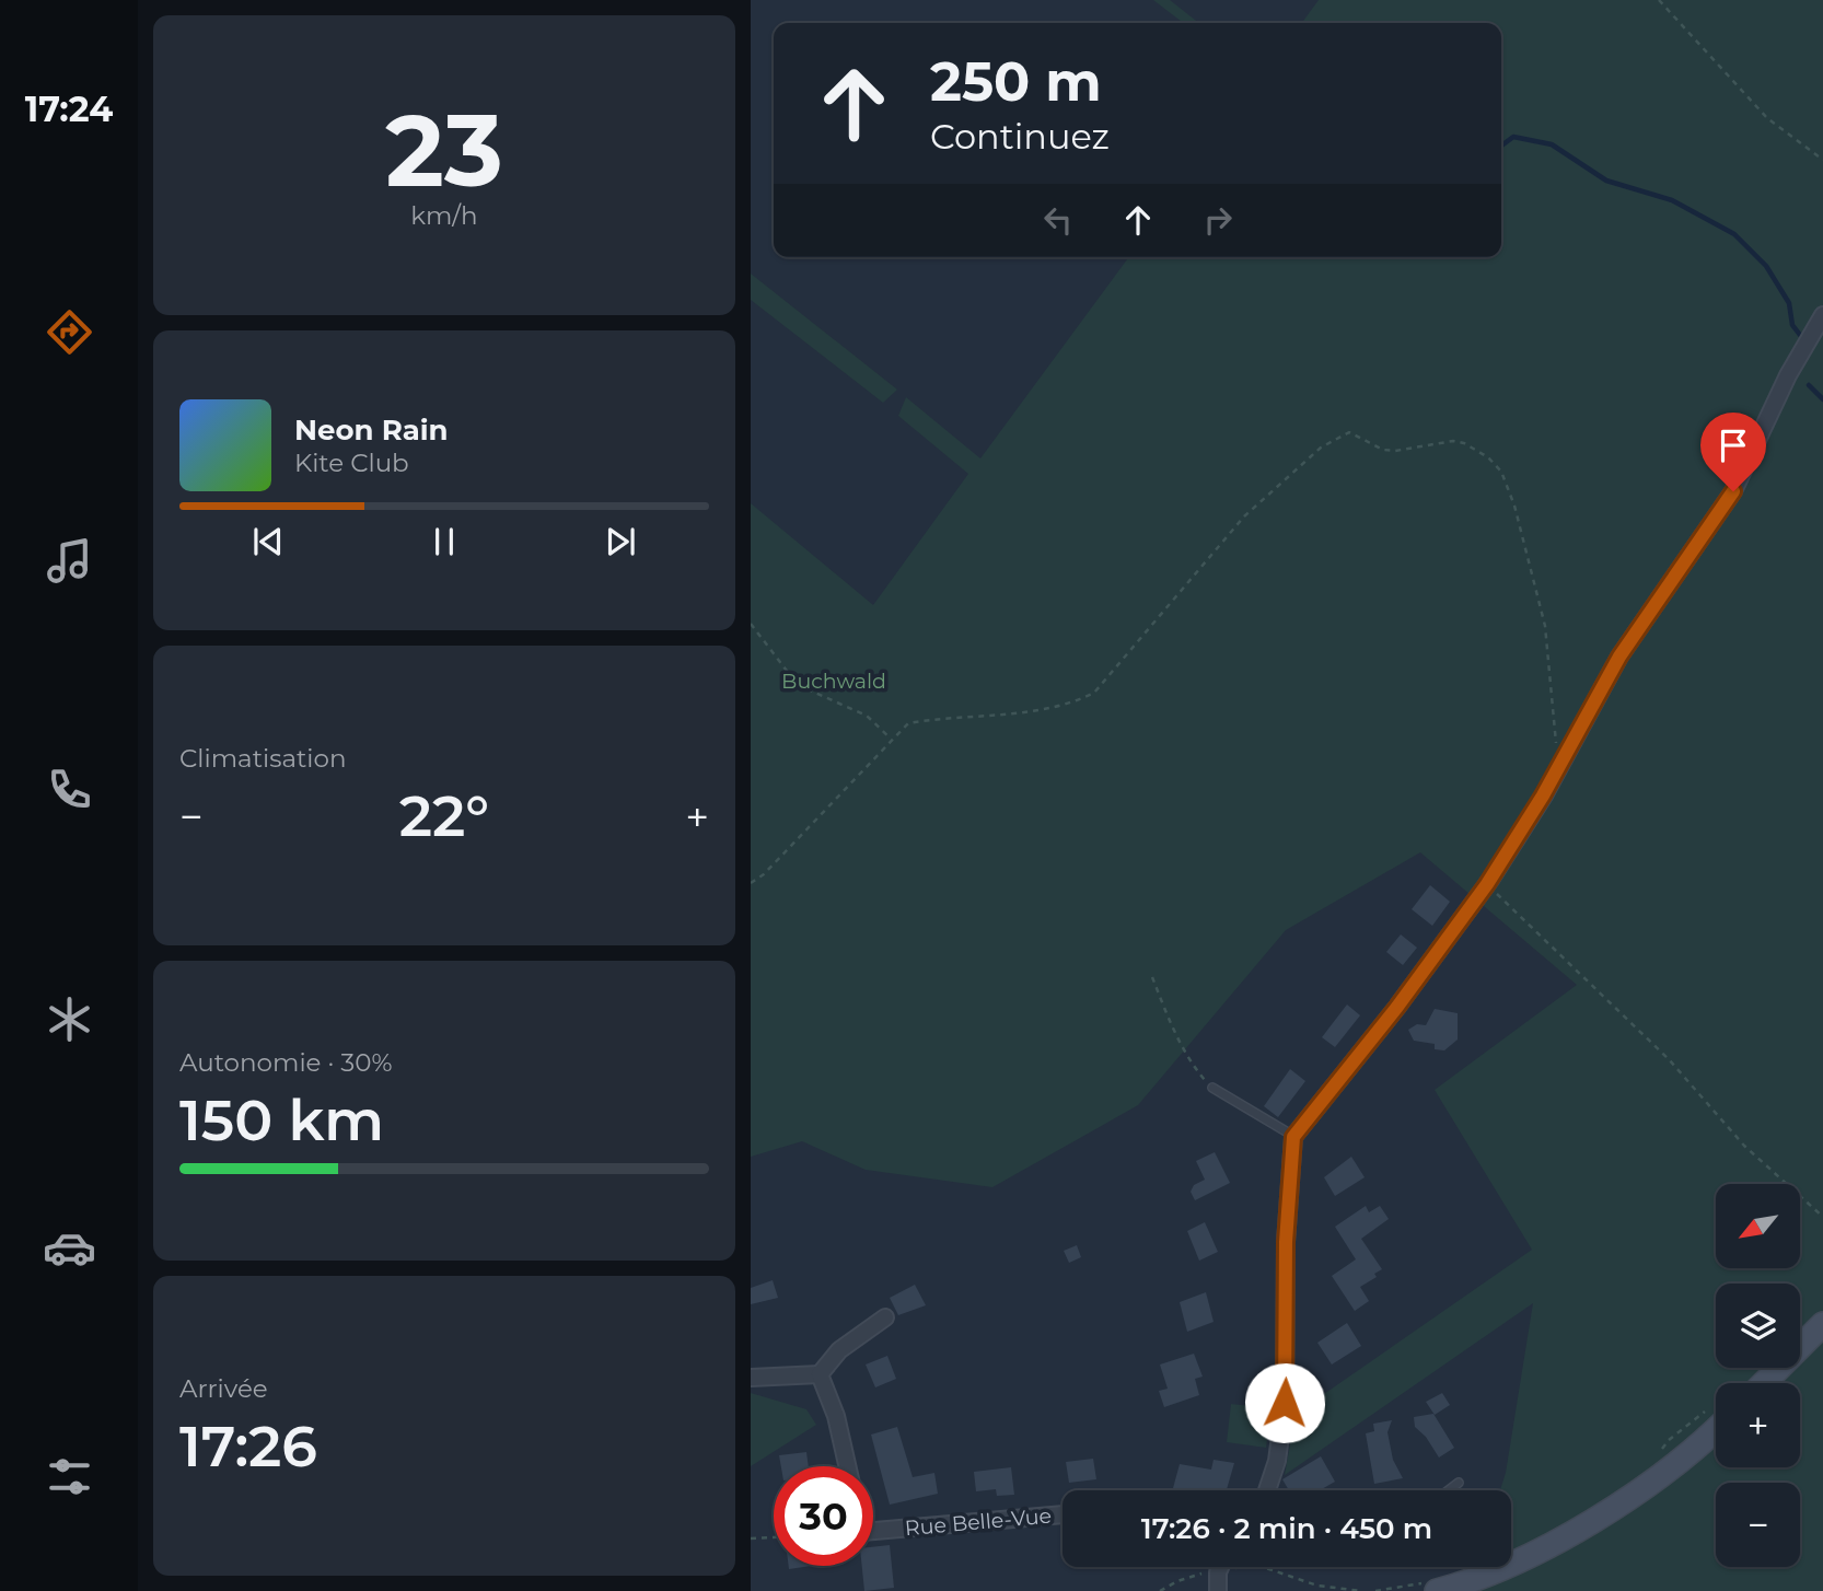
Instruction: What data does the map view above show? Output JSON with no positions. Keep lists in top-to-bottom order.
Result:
{
  "streets": {
    "street": ["Rue Belle-Vue"]
  },
  "parks": ["Buchwald"],
  "north": "bottom left",
  "page": {
    "tabs": "17:24",
    "tile": [
      ["23", "km/h"],
      "Climatisation",
      ["Autonomie · 30%", "150 km"],
      ["Arrivée", "17:26"]
    ],
    "turn": ["250 m", "Continuez"],
    "song": ["Neon Rain", "Kite Club"],
    "heat": ["−", "22°", "+"],
    "map_buttons": ["+", "−"],
    "limit": "30",
    "trip": "17:26 · 2 min · 450 m"
  }
}
